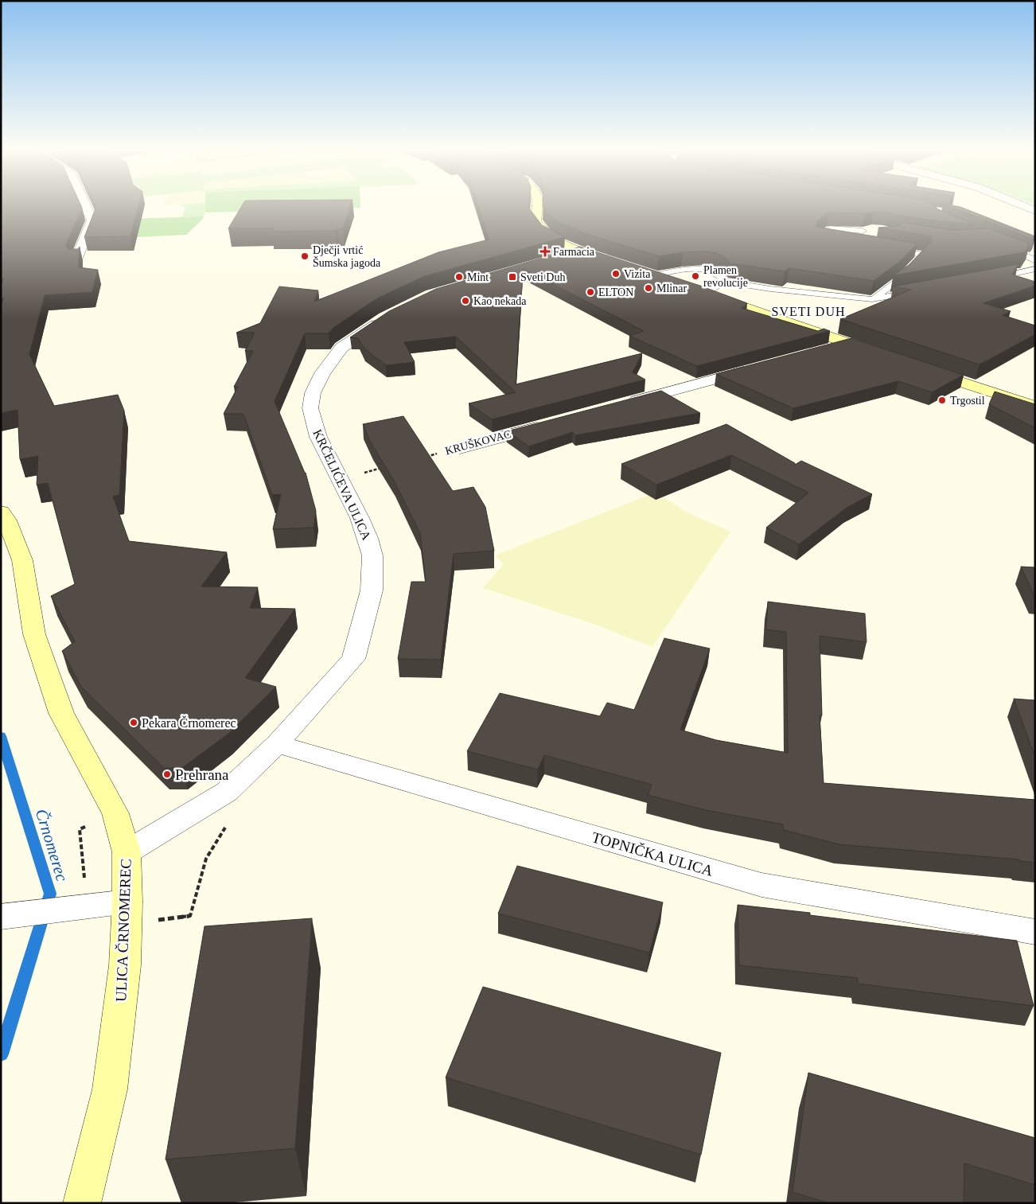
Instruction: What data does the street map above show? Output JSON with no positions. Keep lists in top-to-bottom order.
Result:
{
  "streets": {
    "main road": ["ULICA ČRNOMEREC"],
    "street": ["KRUŠKOVAC", "KRČELIĆEVA ULICA", "TOPNIČKA ULICA"]
  },
  "crossings": [
    ["KRČELIĆEVA ULICA", "TOPNIČKA ULICA"],
    ["KRČELIĆEVA ULICA", "ULICA ČRNOMEREC"]
  ],
  "districts": ["SVETI DUH"],
  "water": ["Črnomerec"],
  "places": {
    "health": ["Farmacia"],
    "other": [
      "Dječji vrtić Šumska jagoda",
      "Vizita",
      "Plamen revolucije",
      "Mint",
      "Mlinar",
      "ELTON",
      "Kao nekada",
      "Trgostil",
      "Pekara Črnomerec",
      "Prehrana"
    ],
    "transit": ["Sveti Duh"]
  }
}
